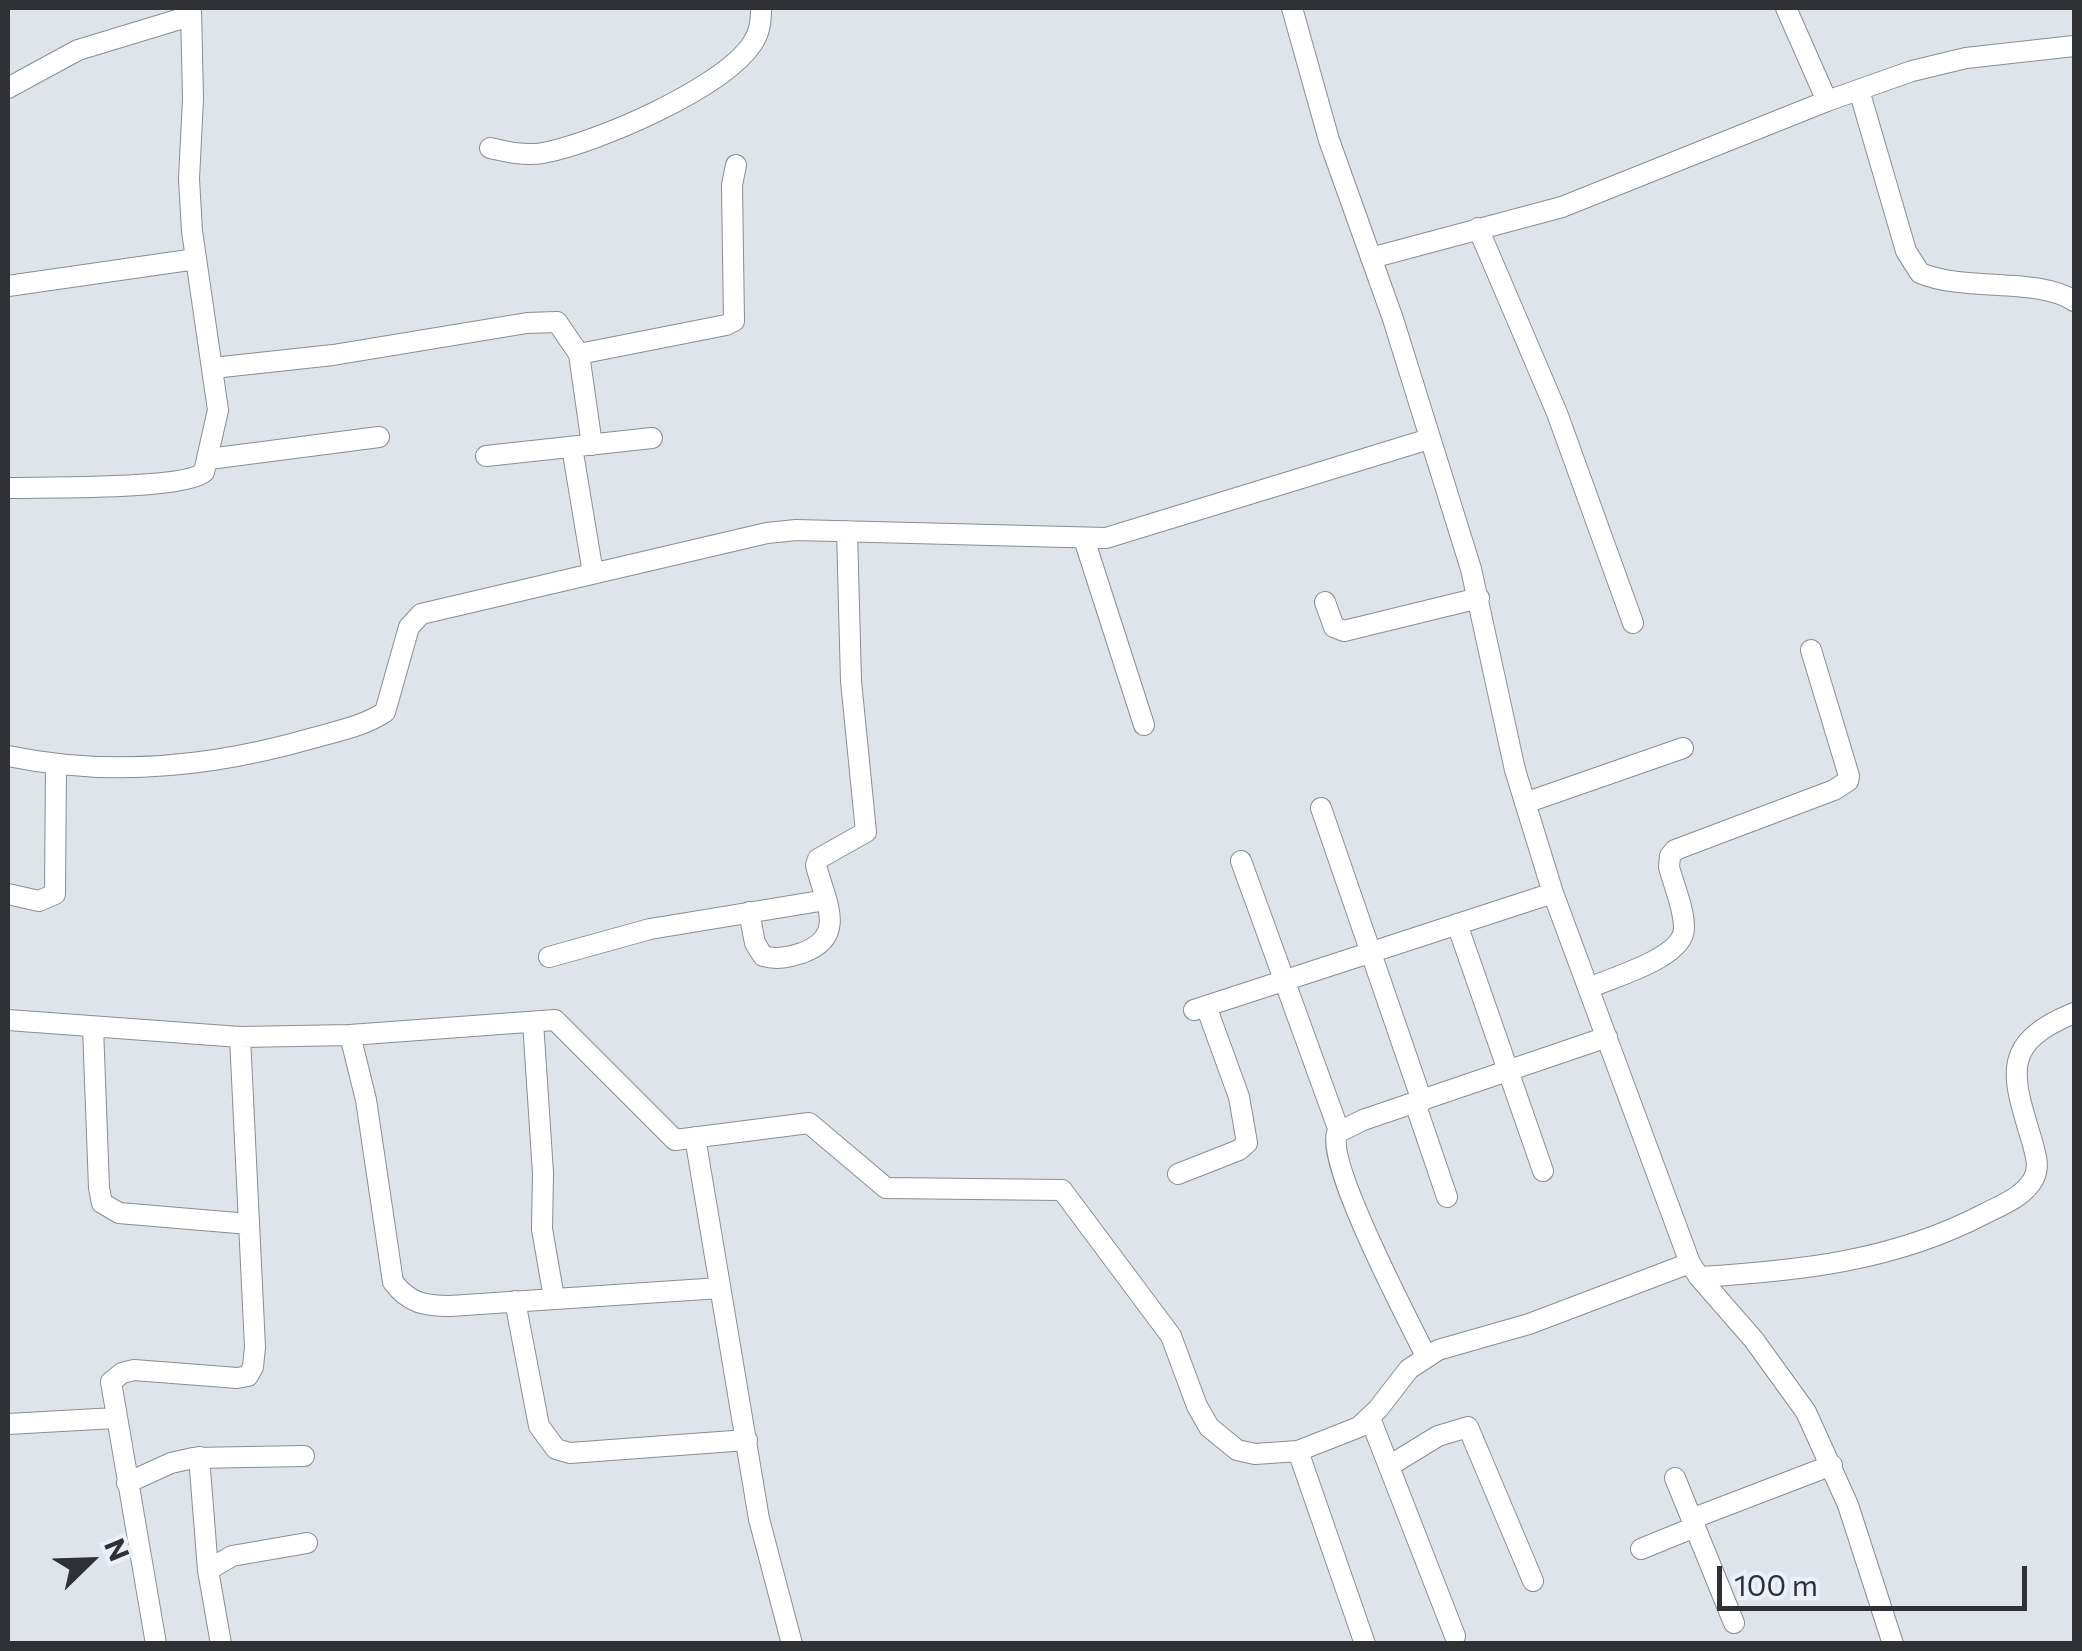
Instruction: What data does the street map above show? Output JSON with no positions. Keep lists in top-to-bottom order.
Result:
{
  "scale_bar": "100 m",
  "north": "top right"
}
